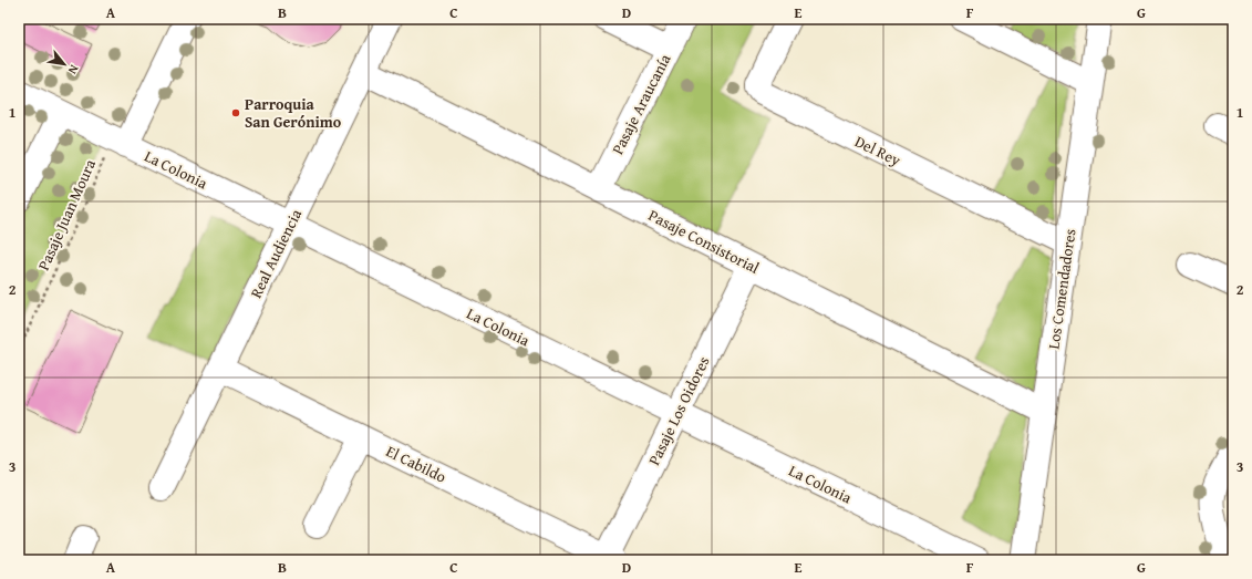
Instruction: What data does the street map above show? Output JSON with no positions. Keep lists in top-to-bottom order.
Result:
{
  "streets": {
    "street": [
      "Pasaje Araucanía",
      "Del Rey",
      "La Colonia",
      "Pasaje Consistorial",
      "Real Audiencia",
      "Los Comendadores",
      "Pasaje Los Oidores",
      "El Cabildo"
    ],
    "path": ["Pasaje Juan Moura"]
  },
  "crossings": [
    ["Pasaje Araucanía", "Pasaje Consistorial"],
    ["Del Rey", "Los Comendadores"],
    ["La Colonia", "Pasaje Juan Moura"],
    ["La Colonia", "Real Audiencia"],
    ["La Colonia", "Pasaje Los Oidores"],
    ["Pasaje Consistorial", "Real Audiencia"],
    ["Pasaje Consistorial", "Los Comendadores"],
    ["Pasaje Consistorial", "Pasaje Los Oidores"],
    ["Real Audiencia", "El Cabildo"],
    ["Pasaje Los Oidores", "El Cabildo"]
  ],
  "places": ["Parroquia San Gerónimo"],
  "north": "bottom right",
  "grid": {
    "columns": [
      "A",
      "B",
      "C",
      "D",
      "E",
      "F",
      "G"
    ],
    "rows": ["1", "2", "3"]
  }
}
